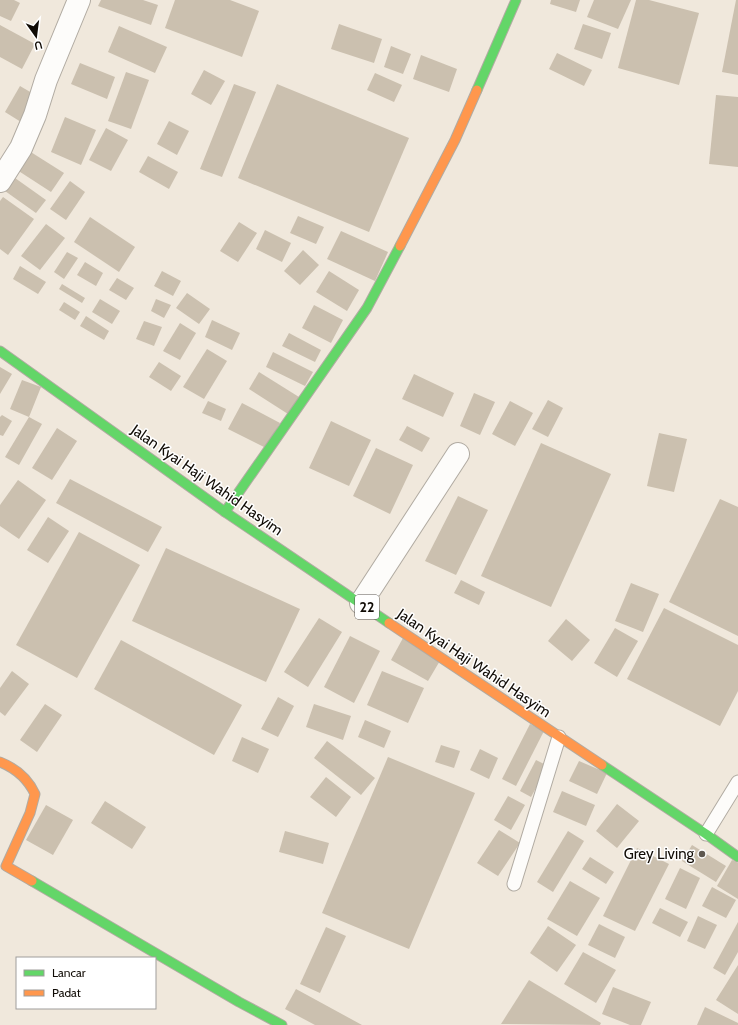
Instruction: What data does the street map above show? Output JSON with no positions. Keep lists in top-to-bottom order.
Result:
{
  "streets": {
    "main road": ["Jalan Kyai Haji Wahid Hasyim", "22"]
  },
  "places": ["Grey Living"],
  "legend": ["Lancar", "Padat"],
  "north": "bottom"
}
